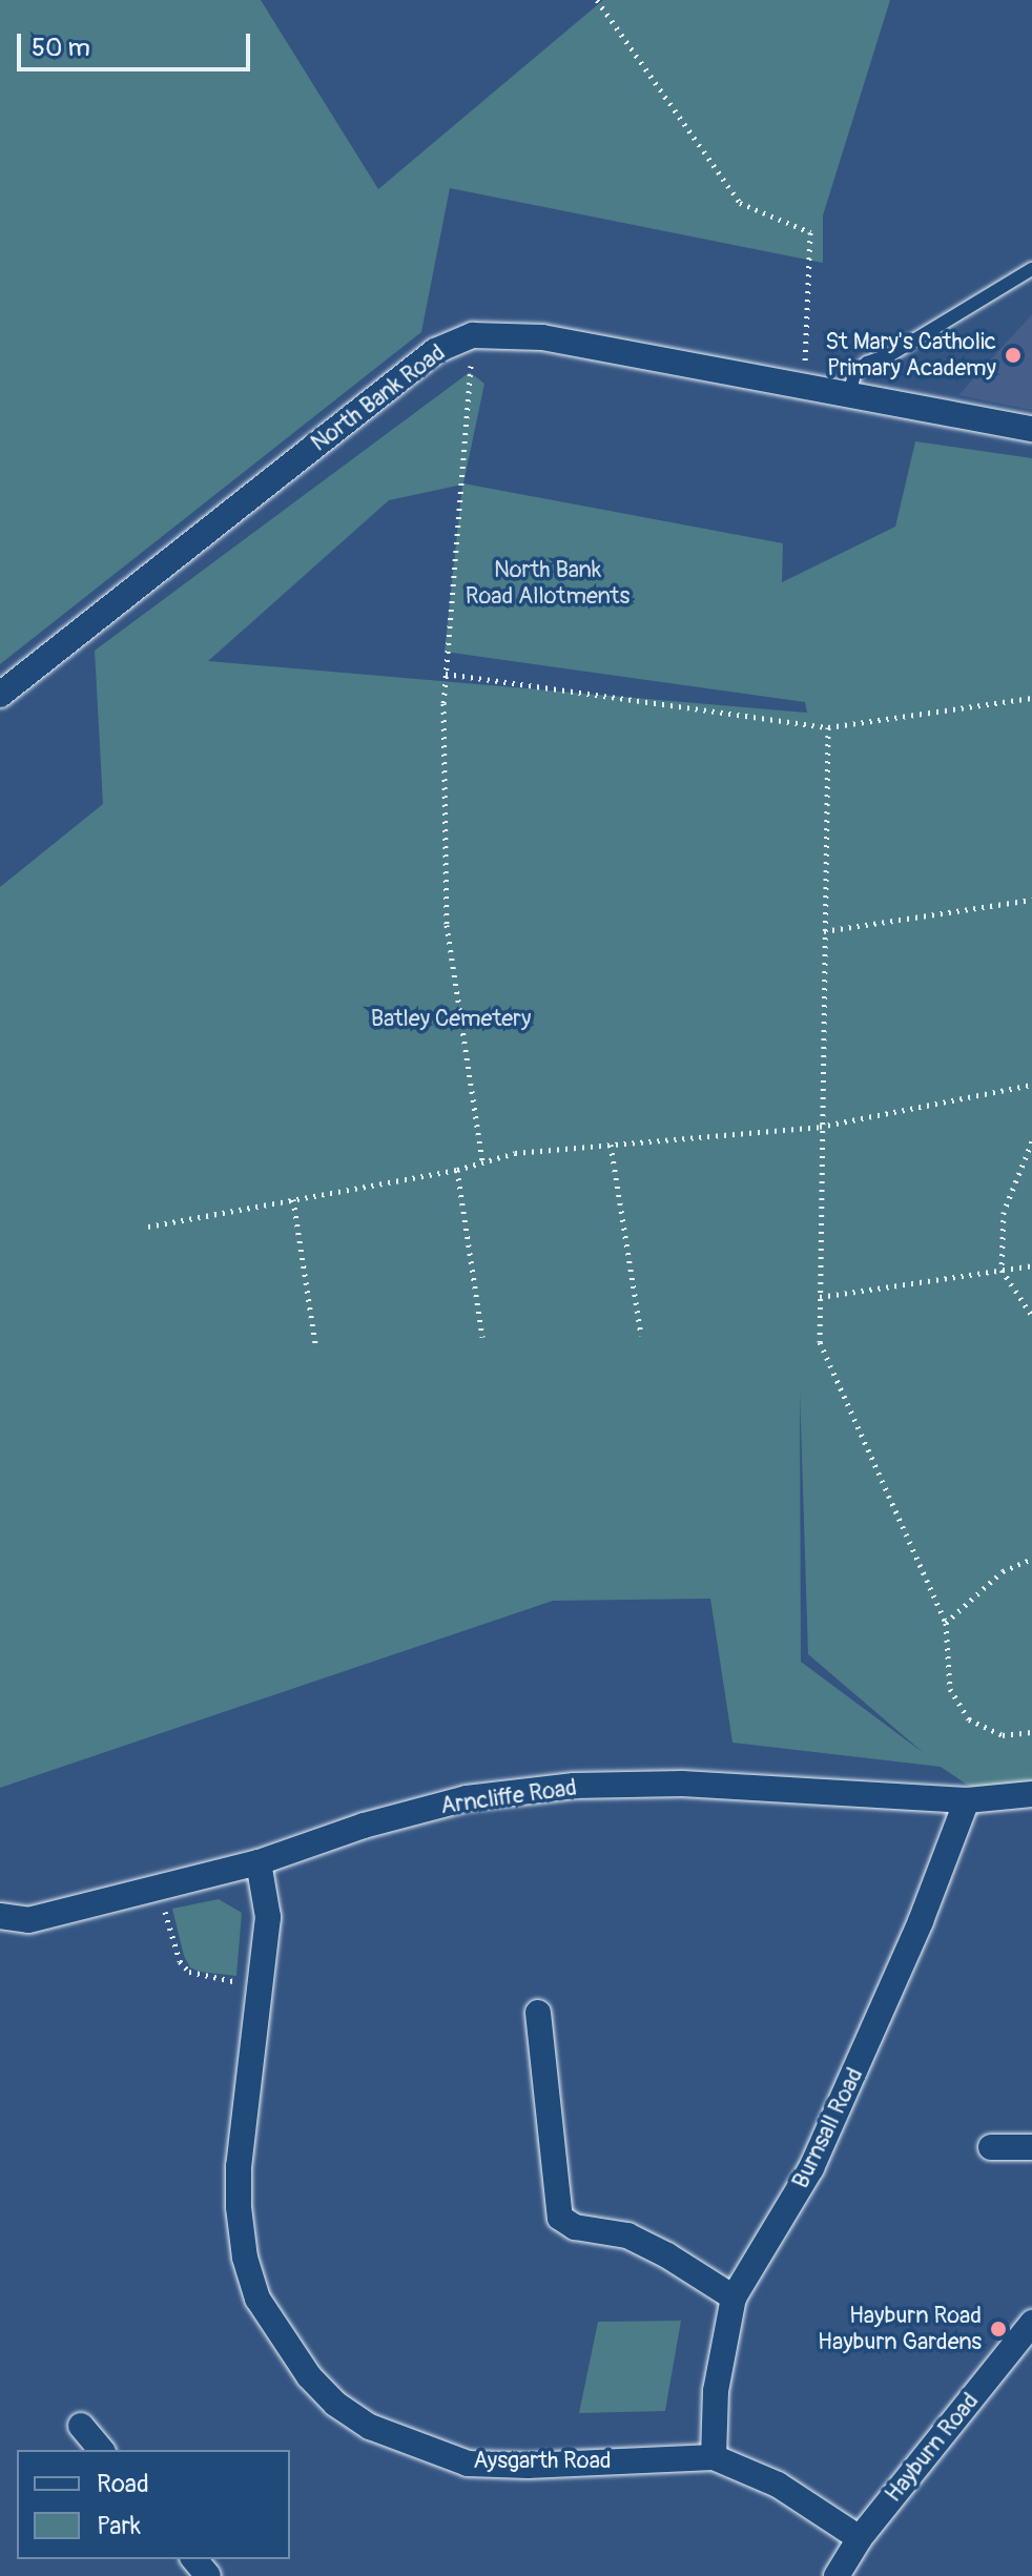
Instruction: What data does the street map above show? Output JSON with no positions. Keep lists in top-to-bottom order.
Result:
{
  "streets": {
    "street": [
      "North Bank Road",
      "Arncliffe Road",
      "Burnsall Road",
      "Hayburn Road",
      "Aysgarth Road"
    ]
  },
  "crossings": [
    ["Arncliffe Road", "Burnsall Road"],
    ["Arncliffe Road", "Aysgarth Road"],
    ["Burnsall Road", "Aysgarth Road"],
    ["Hayburn Road", "Aysgarth Road"]
  ],
  "parks": ["North Bank Road Allotments", "Batley Cemetery"],
  "places": ["St Mary's Catholic Primary Academy", "Hayburn Road Hayburn Gardens"],
  "legend": ["Road", "Park"],
  "scale_bar": "50 m"
}
